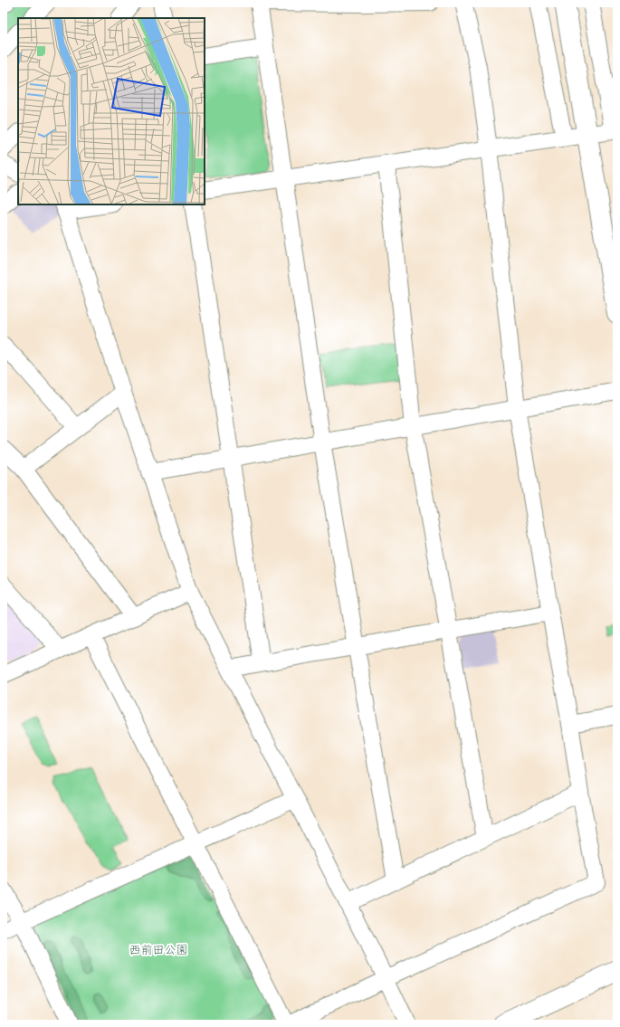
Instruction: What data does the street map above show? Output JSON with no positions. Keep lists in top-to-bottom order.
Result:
{
  "parks": ["西前田公園"]
}
